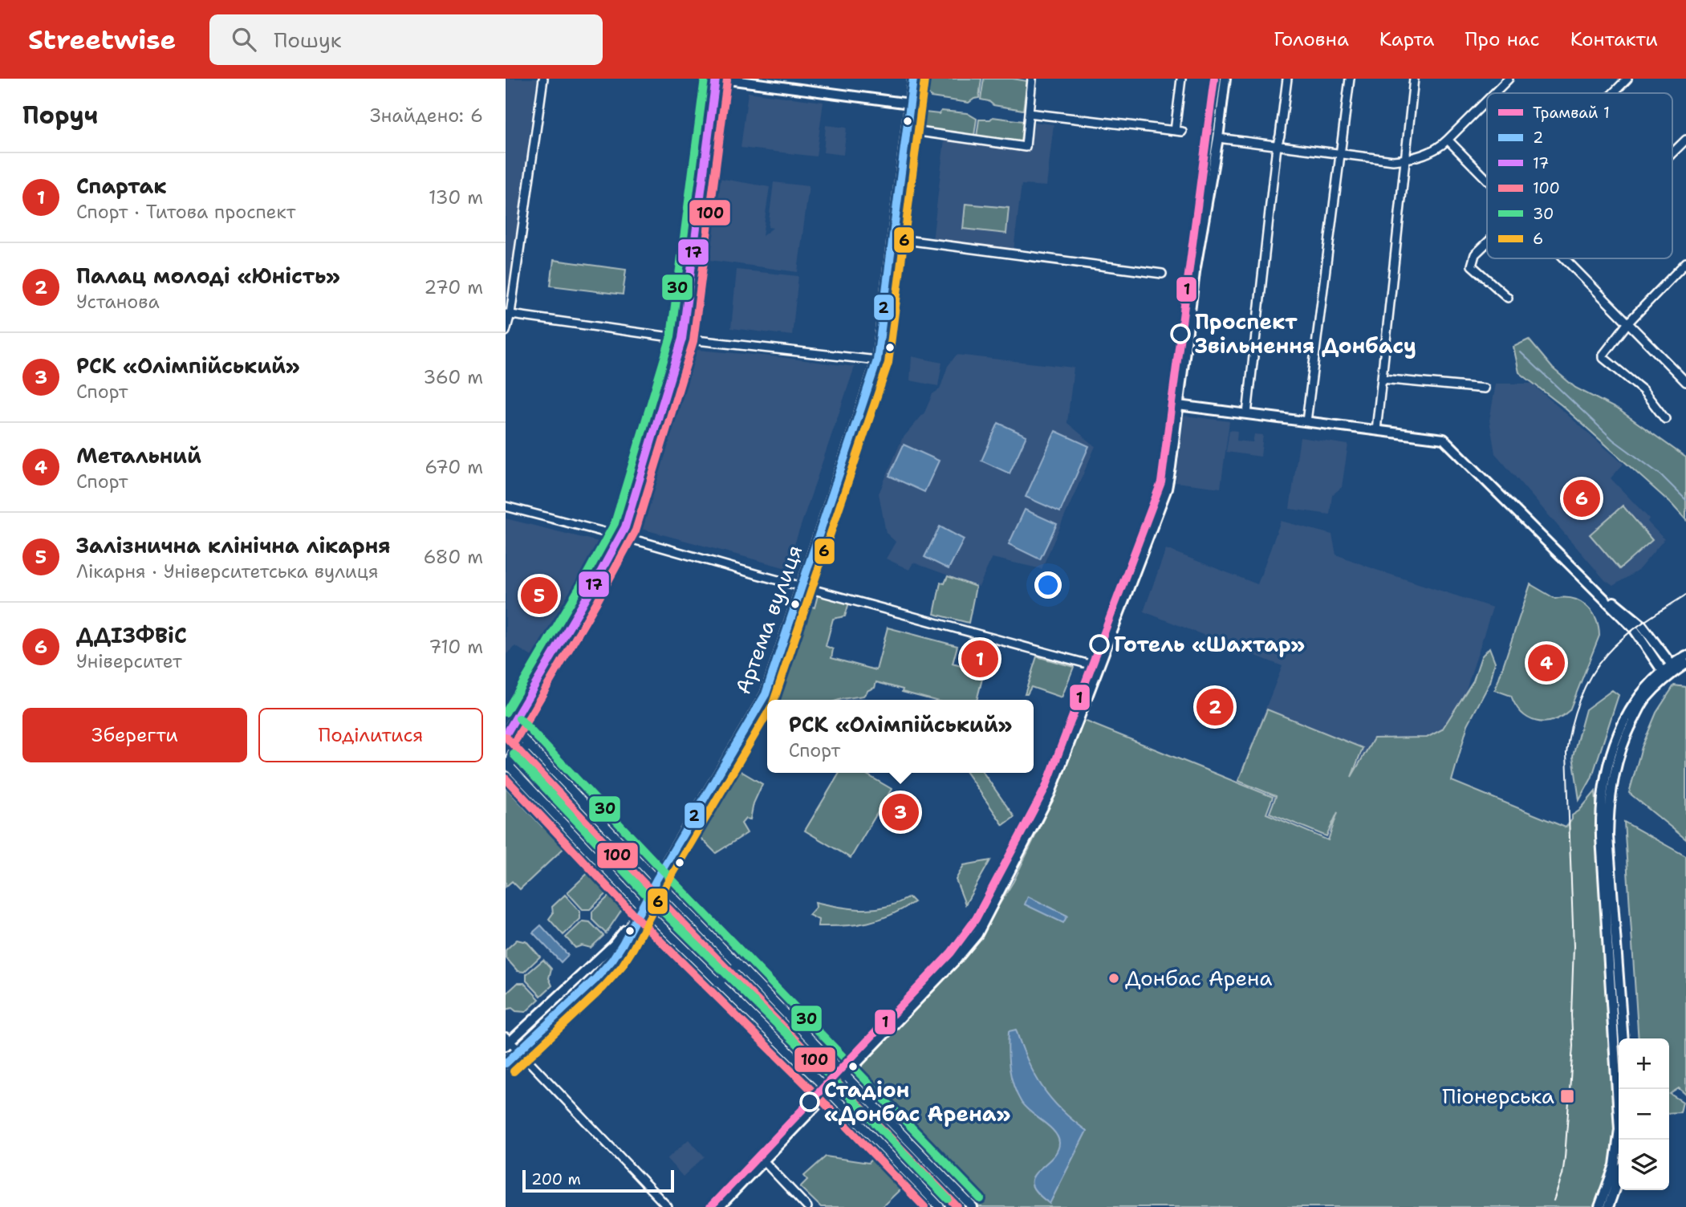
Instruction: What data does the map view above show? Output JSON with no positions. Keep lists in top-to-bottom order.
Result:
{
  "streets": {
    "main road": ["Артема вулиця"]
  },
  "places": {
    "other": [
      "Проспект Звільнення Донбасу",
      "Готель «Шахтар»",
      "Донбас Арена",
      "Стадіон «Донбас Арена»"
    ],
    "transit": ["Піонерська"]
  },
  "lines": [
    "tram line 1",
    "transit line 2",
    "transit line 17",
    "transit line 30",
    "transit line 100",
    "transit line 6"
  ],
  "legend": [
    "Трамвай 1",
    "2",
    "17",
    "100",
    "30",
    "6"
  ],
  "scale_bar": "200 m",
  "page": {
    "header": "Streetwise",
    "search": "Пошук",
    "nav": [
      "Головна",
      "Карта",
      "Про нас",
      "Контакти"
    ],
    "heading": ["Поруч", "Знайдено: 6"],
    "list": [
      {
        "mark": "1",
        "name": "Спартак",
        "note": "Спорт · Титова проспект",
        "value": "130 m"
      },
      {
        "mark": "2",
        "name": "Палац молоді «Юність»",
        "note": "Установа",
        "value": "270 m"
      },
      {
        "mark": "3",
        "name": "РСК «Олімпійський»",
        "note": "Спорт",
        "value": "360 m"
      },
      {
        "mark": "4",
        "name": "Метальний",
        "note": "Спорт",
        "value": "670 m"
      },
      {
        "mark": "5",
        "name": "Залізнична клінічна лікарня",
        "note": "Лікарня · Університетська вулиця",
        "value": "680 m"
      },
      {
        "mark": "6",
        "name": "ДДІЗФВіС",
        "note": "Університет",
        "value": "710 m"
      }
    ],
    "pins": [
      "6",
      "5",
      "1",
      "4",
      "2",
      "3"
    ],
    "buttons": ["Зберегти", "Поділитися"],
    "popup": ["РСК «Олімпійський»", "Спорт"],
    "map_buttons": ["+", "−"],
    "scale": "200 m"
  }
}
